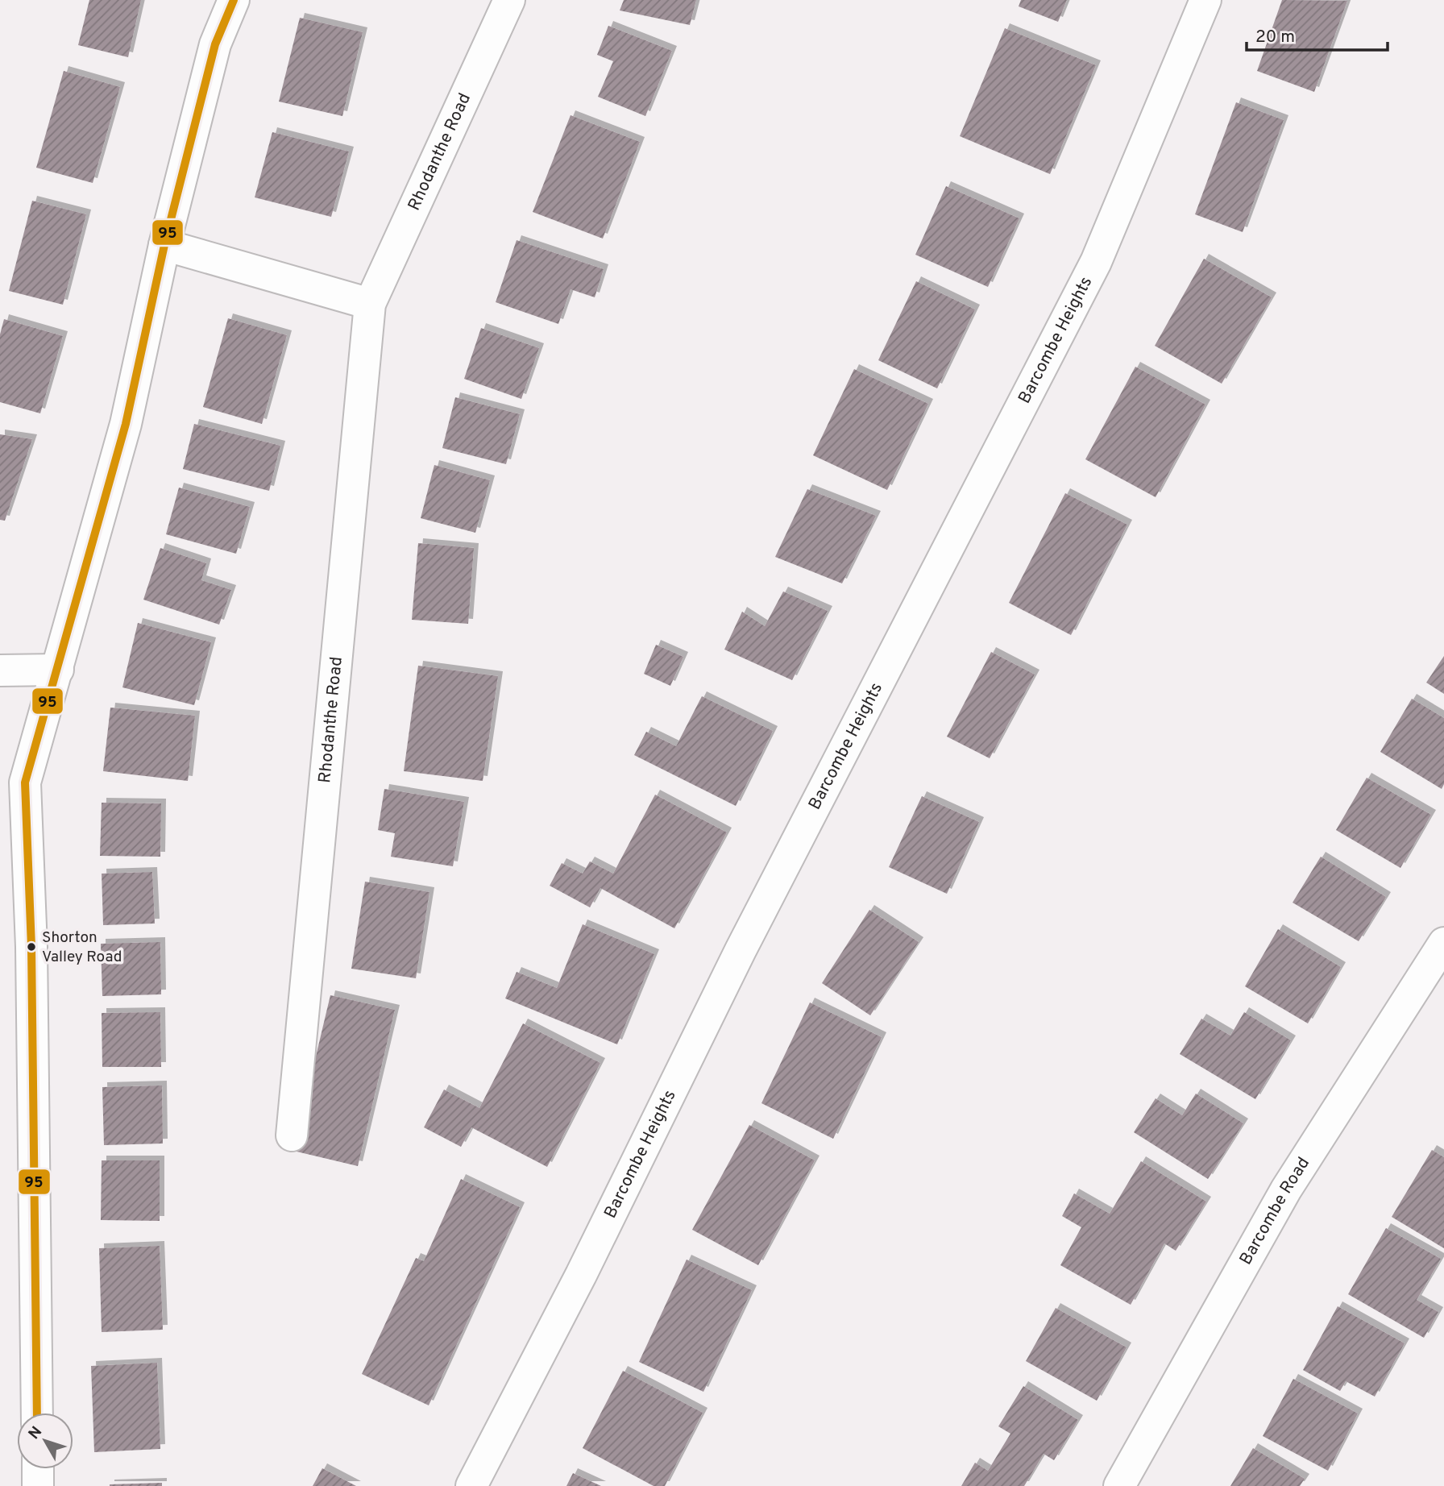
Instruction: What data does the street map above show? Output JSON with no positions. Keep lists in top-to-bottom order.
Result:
{
  "streets": {
    "street": ["Rhodanthe Road", "Barcombe Heights", "Barcombe Road"]
  },
  "places": ["Shorton Valley Road"],
  "lines": ["transit line 95"],
  "scale_bar": "20 m",
  "north": "top left"
}
